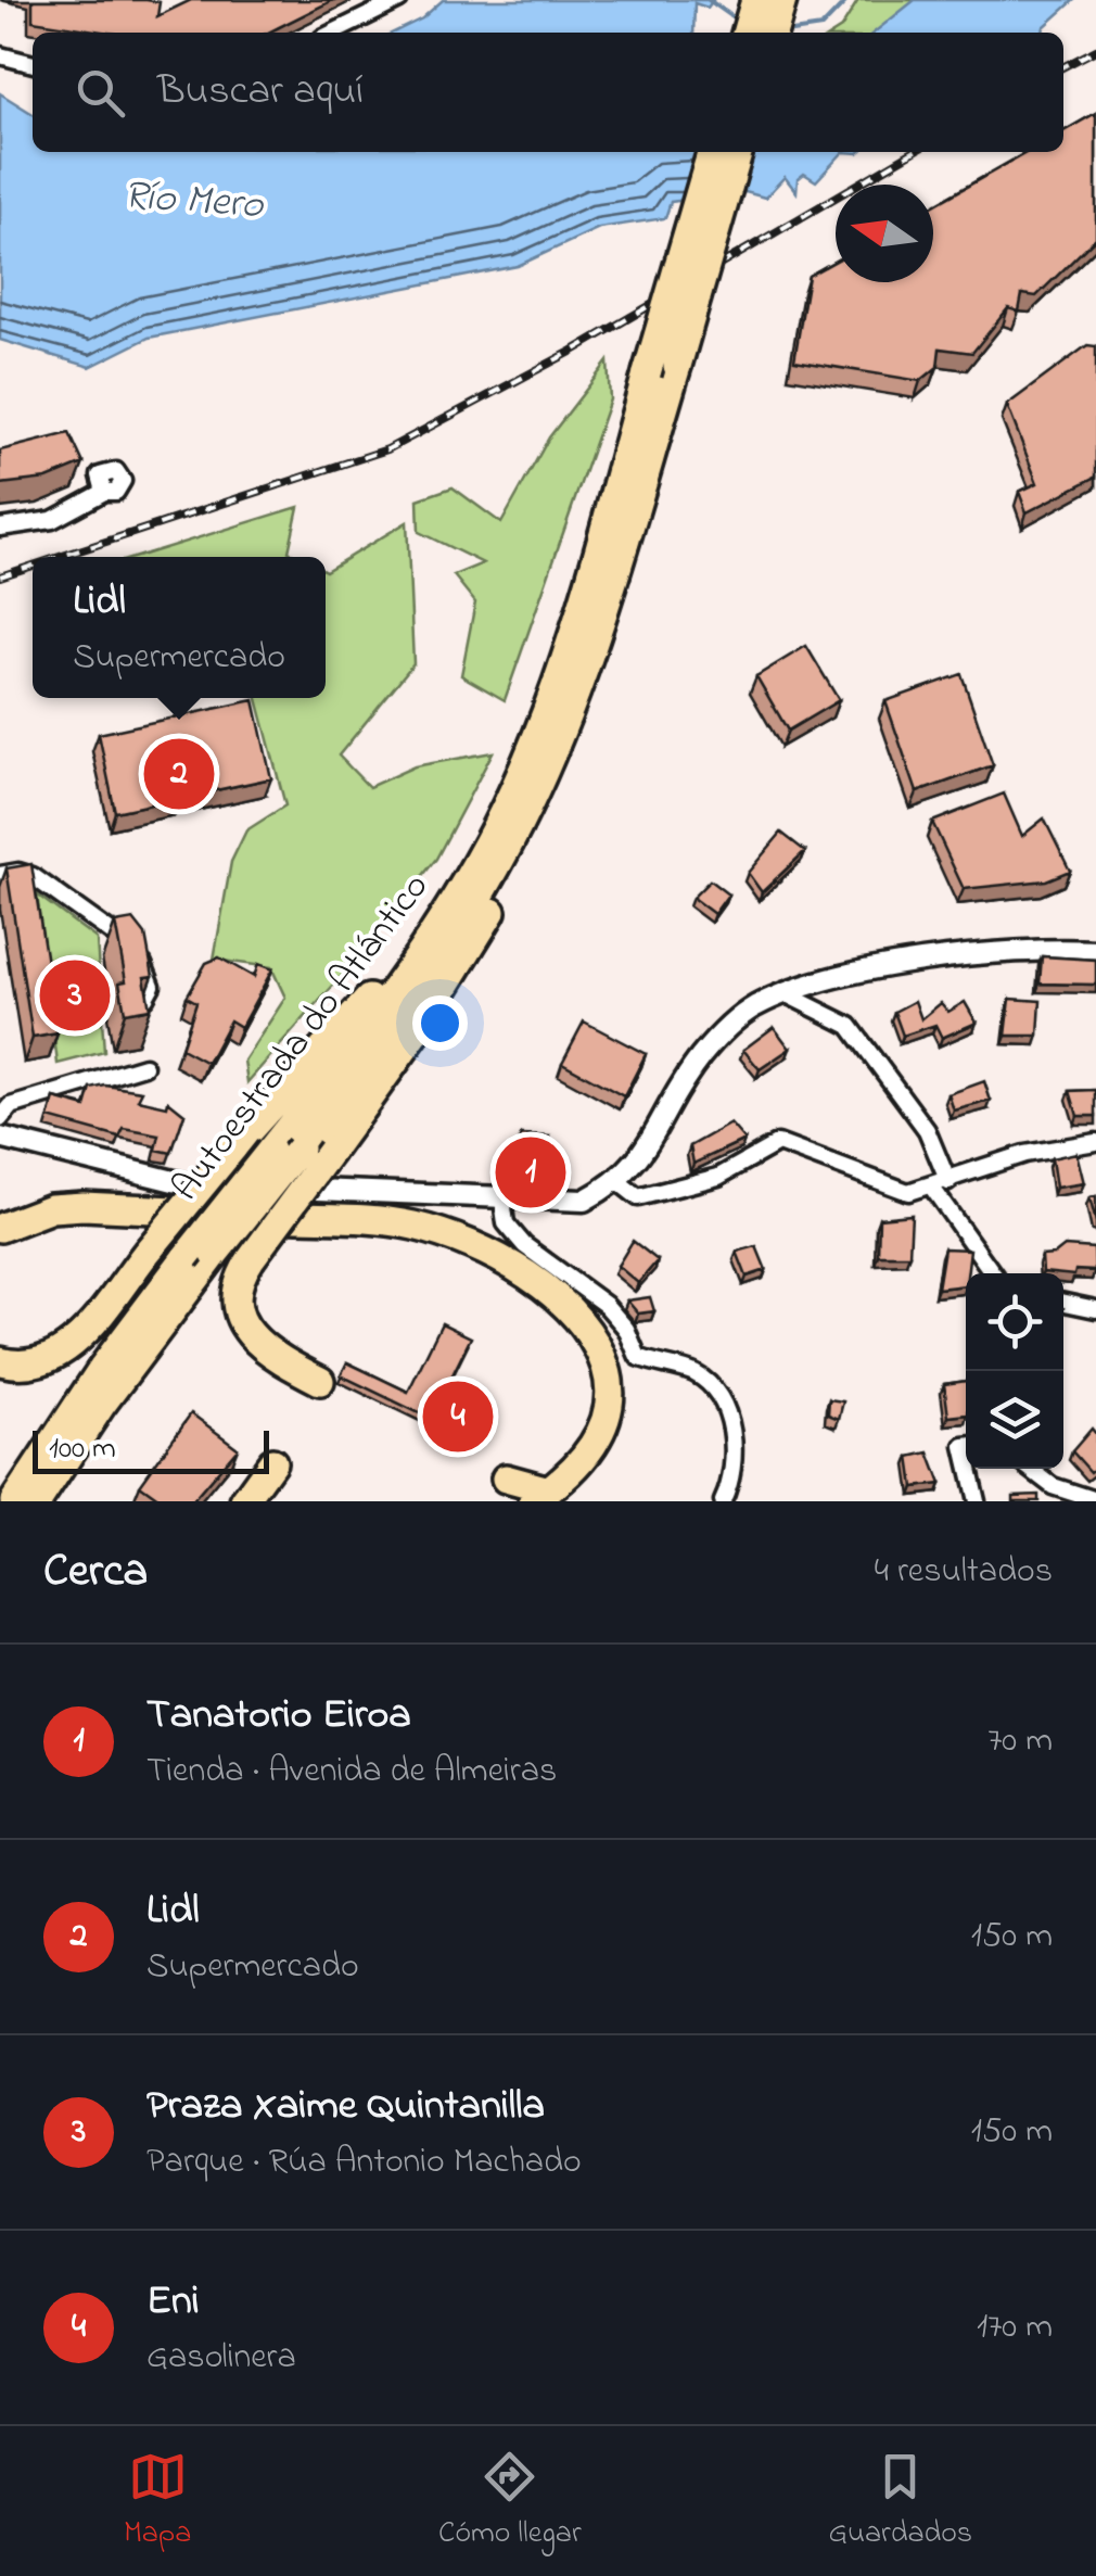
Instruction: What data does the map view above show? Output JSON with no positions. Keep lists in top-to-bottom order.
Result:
{
  "streets": {
    "highway": ["Autoestrada do Atlántico"]
  },
  "water": ["Río Mero"],
  "scale_bar": "100 m",
  "north": "left",
  "page": {
    "search": "Buscar aquí",
    "popup": ["Lidl", "Supermercado"],
    "pins": [
      "2",
      "3",
      "1",
      "4"
    ],
    "scale": "100 m",
    "heading": ["Cerca", "4 resultados"],
    "list": [
      {
        "mark": "1",
        "name": "Tanatorio Eiroa",
        "note": "Tienda · Avenida de Almeiras",
        "value": "70 m"
      },
      {
        "mark": "2",
        "name": "Lidl",
        "note": "Supermercado",
        "value": "150 m"
      },
      {
        "mark": "3",
        "name": "Praza Xaime Quintanilla",
        "note": "Parque · Rúa Antonio Machado",
        "value": "150 m"
      },
      {
        "mark": "4",
        "name": "Eni",
        "note": "Gasolinera",
        "value": "170 m"
      }
    ],
    "nav": ["Mapa", "Cómo llegar", "Guardados"]
  }
}
